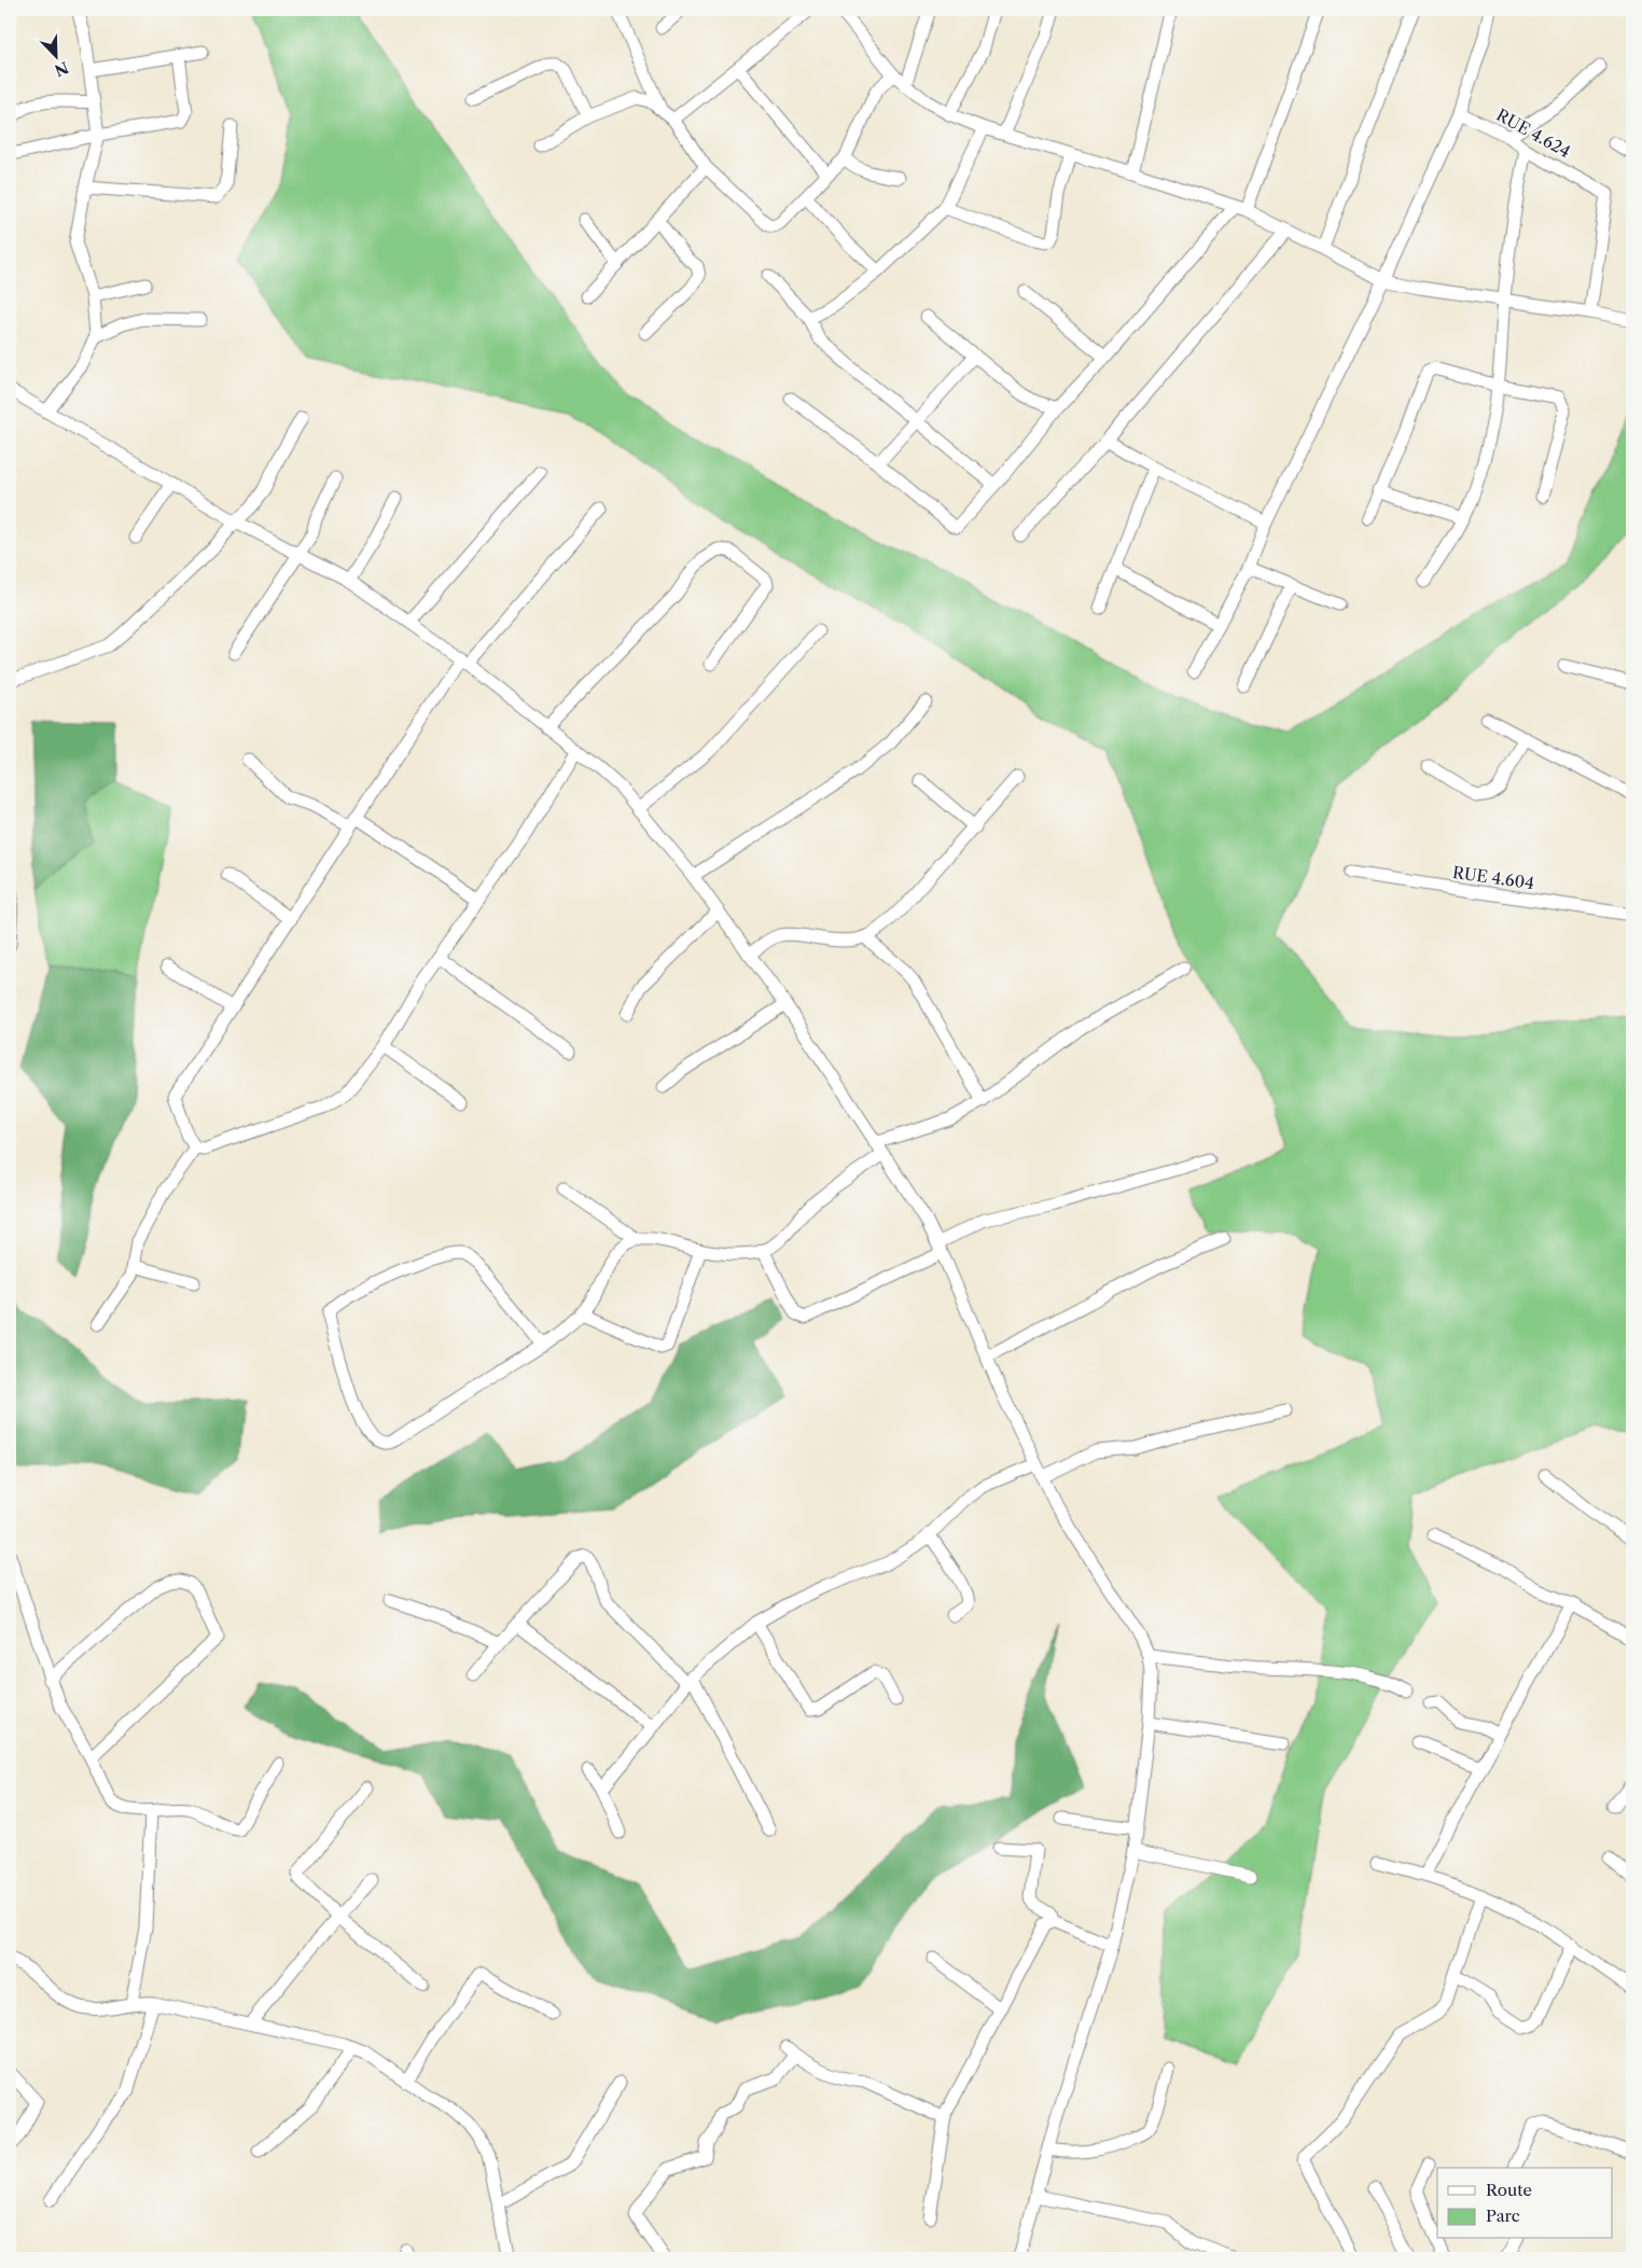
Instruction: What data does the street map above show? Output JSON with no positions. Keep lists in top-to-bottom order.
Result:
{
  "streets": {
    "street": ["RUE 4.624", "RUE 4.604"]
  },
  "legend": ["Route", "Parc"],
  "north": "bottom right"
}
